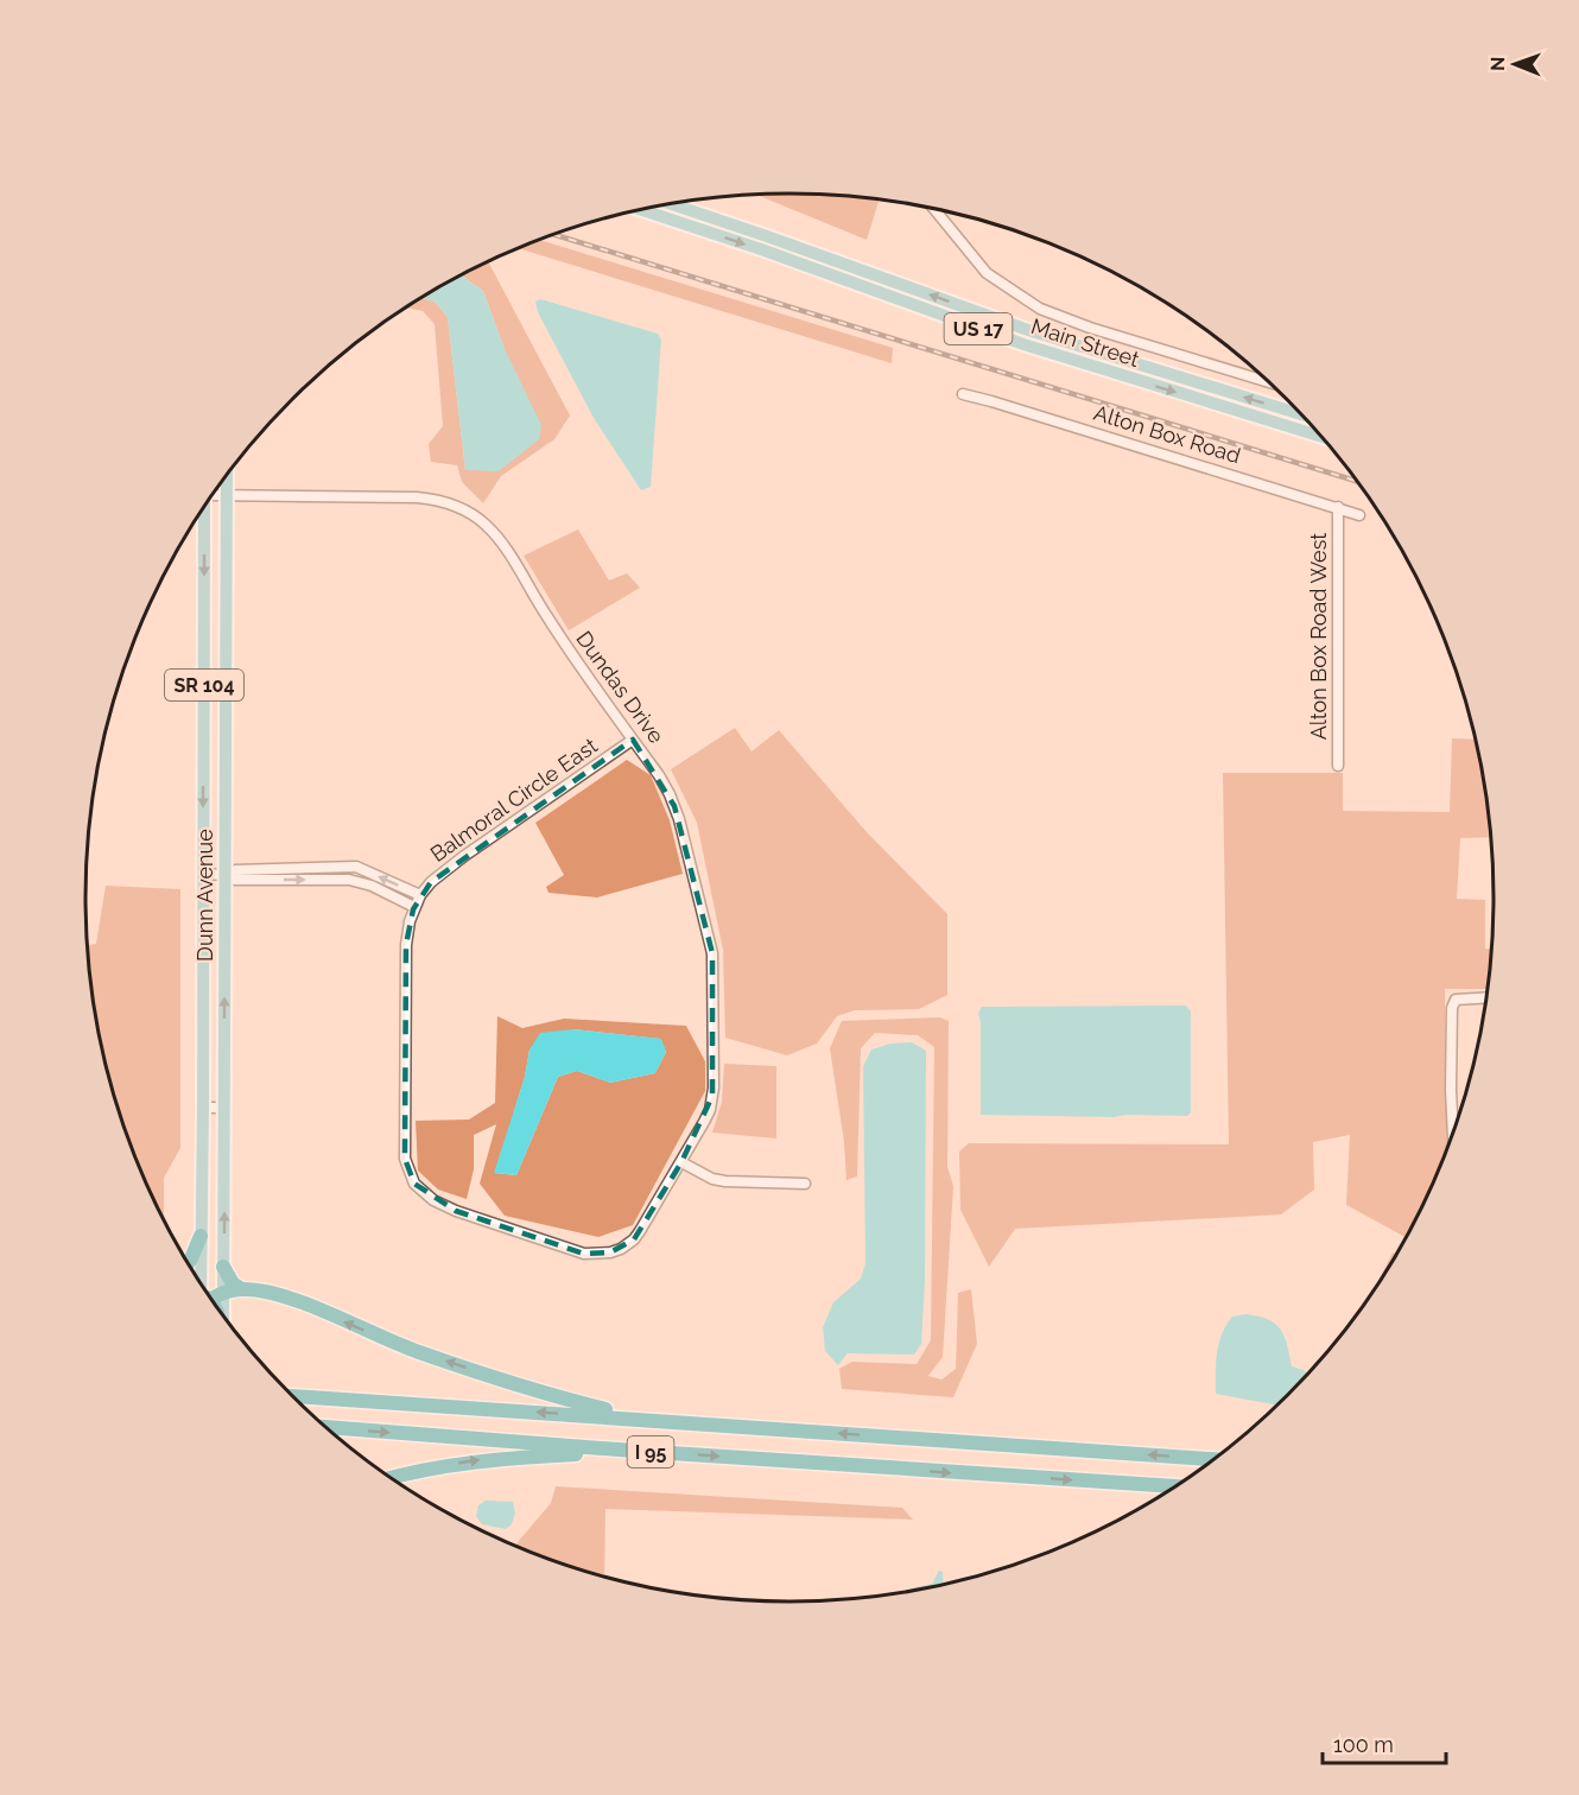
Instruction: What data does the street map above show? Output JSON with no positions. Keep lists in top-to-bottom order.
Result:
{
  "streets": {
    "highway": ["I 95"],
    "main road": [
      "US 17",
      "Main Street",
      "SR 104",
      "Dunn Avenue"
    ],
    "street": [
      "Alton Box Road",
      "Alton Box Road West",
      "Dundas Drive",
      "Balmoral Circle East"
    ]
  },
  "crossings": [
    ["Alton Box Road", "Alton Box Road West"],
    ["Dundas Drive", "Balmoral Circle East"],
    ["Dundas Drive", "Dunn Avenue"]
  ],
  "scale_bar": "100 m",
  "north": "left"
}
